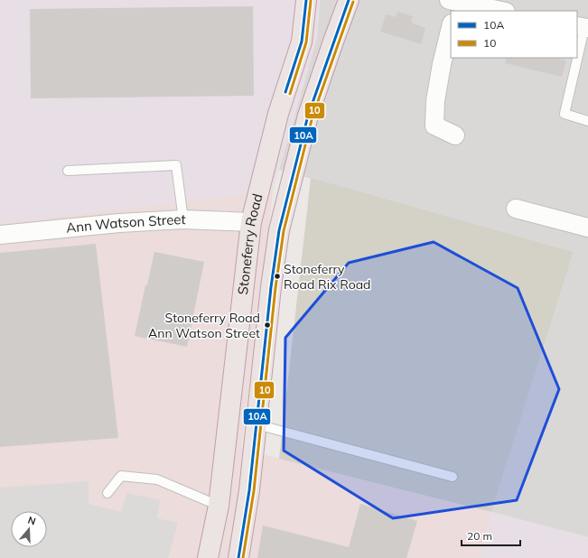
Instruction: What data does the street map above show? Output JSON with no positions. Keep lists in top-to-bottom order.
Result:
{
  "streets": {
    "highway": ["Stoneferry Road"],
    "street": ["Ann Watson Street"]
  },
  "crossings": [
    ["Ann Watson Street", "Stoneferry Road"]
  ],
  "places": ["Stoneferry Road Rix Road", "Stoneferry Road Ann Watson Street"],
  "lines": ["transit line 10A", "transit line 10"],
  "legend": ["10A", "10"],
  "scale_bar": "20 m",
  "north": "top"
}
